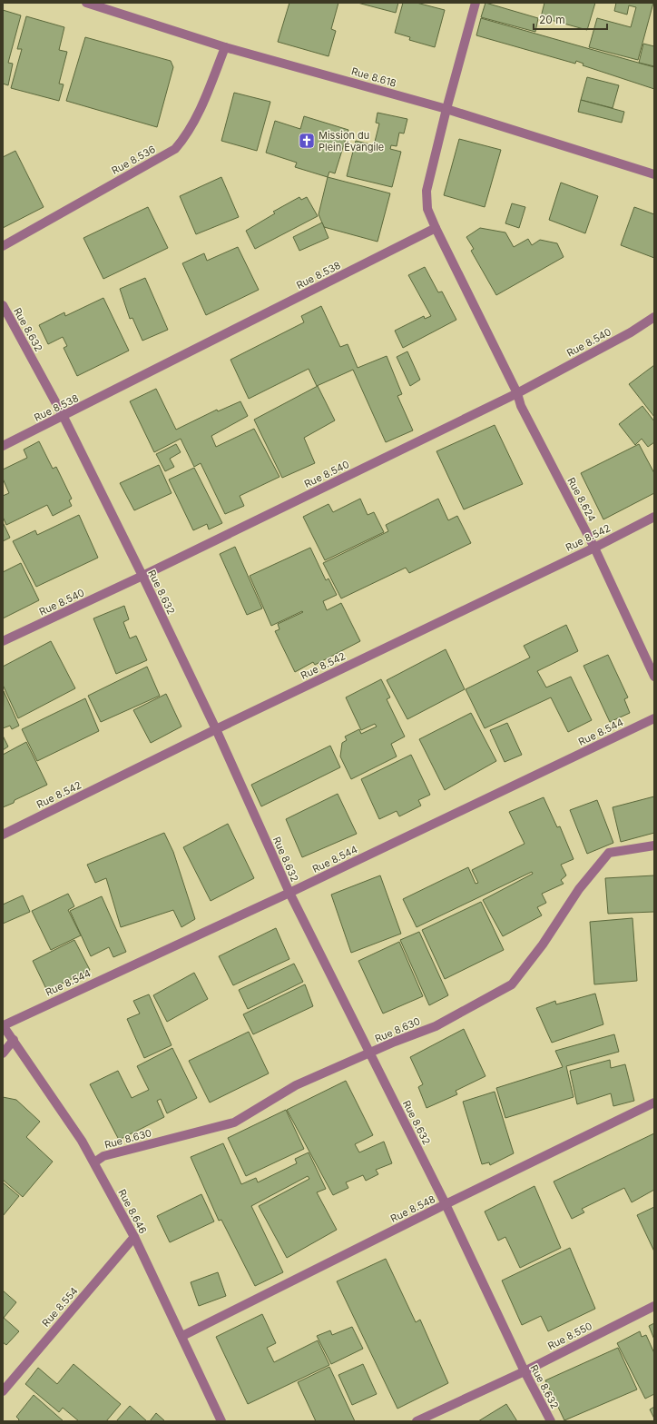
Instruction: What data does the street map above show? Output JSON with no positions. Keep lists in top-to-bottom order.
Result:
{
  "streets": {
    "street": [
      "Rue 8.618",
      "Rue 8.536",
      "Rue 8.538",
      "Rue 8.632",
      "Rue 8.540",
      "Rue 8.624",
      "Rue 8.542",
      "Rue 8.544",
      "Rue 8.630",
      "Rue 8.548",
      "Rue 8.646",
      "Rue 8.554",
      "Rue 8.550"
    ]
  },
  "crossings": [
    ["Rue 8.618", "Rue 8.536"],
    ["Rue 8.538", "Rue 8.632"],
    ["Rue 8.538", "Rue 8.624"],
    ["Rue 8.632", "Rue 8.540"],
    ["Rue 8.632", "Rue 8.542"],
    ["Rue 8.632", "Rue 8.544"],
    ["Rue 8.632", "Rue 8.630"],
    ["Rue 8.632", "Rue 8.548"],
    ["Rue 8.632", "Rue 8.550"],
    ["Rue 8.540", "Rue 8.624"],
    ["Rue 8.624", "Rue 8.542"],
    ["Rue 8.544", "Rue 8.646"],
    ["Rue 8.630", "Rue 8.646"],
    ["Rue 8.548", "Rue 8.646"],
    ["Rue 8.646", "Rue 8.554"]
  ],
  "places": {
    "church": ["Mission du Plein Évangile"]
  },
  "scale_bar": "20 m"
}
